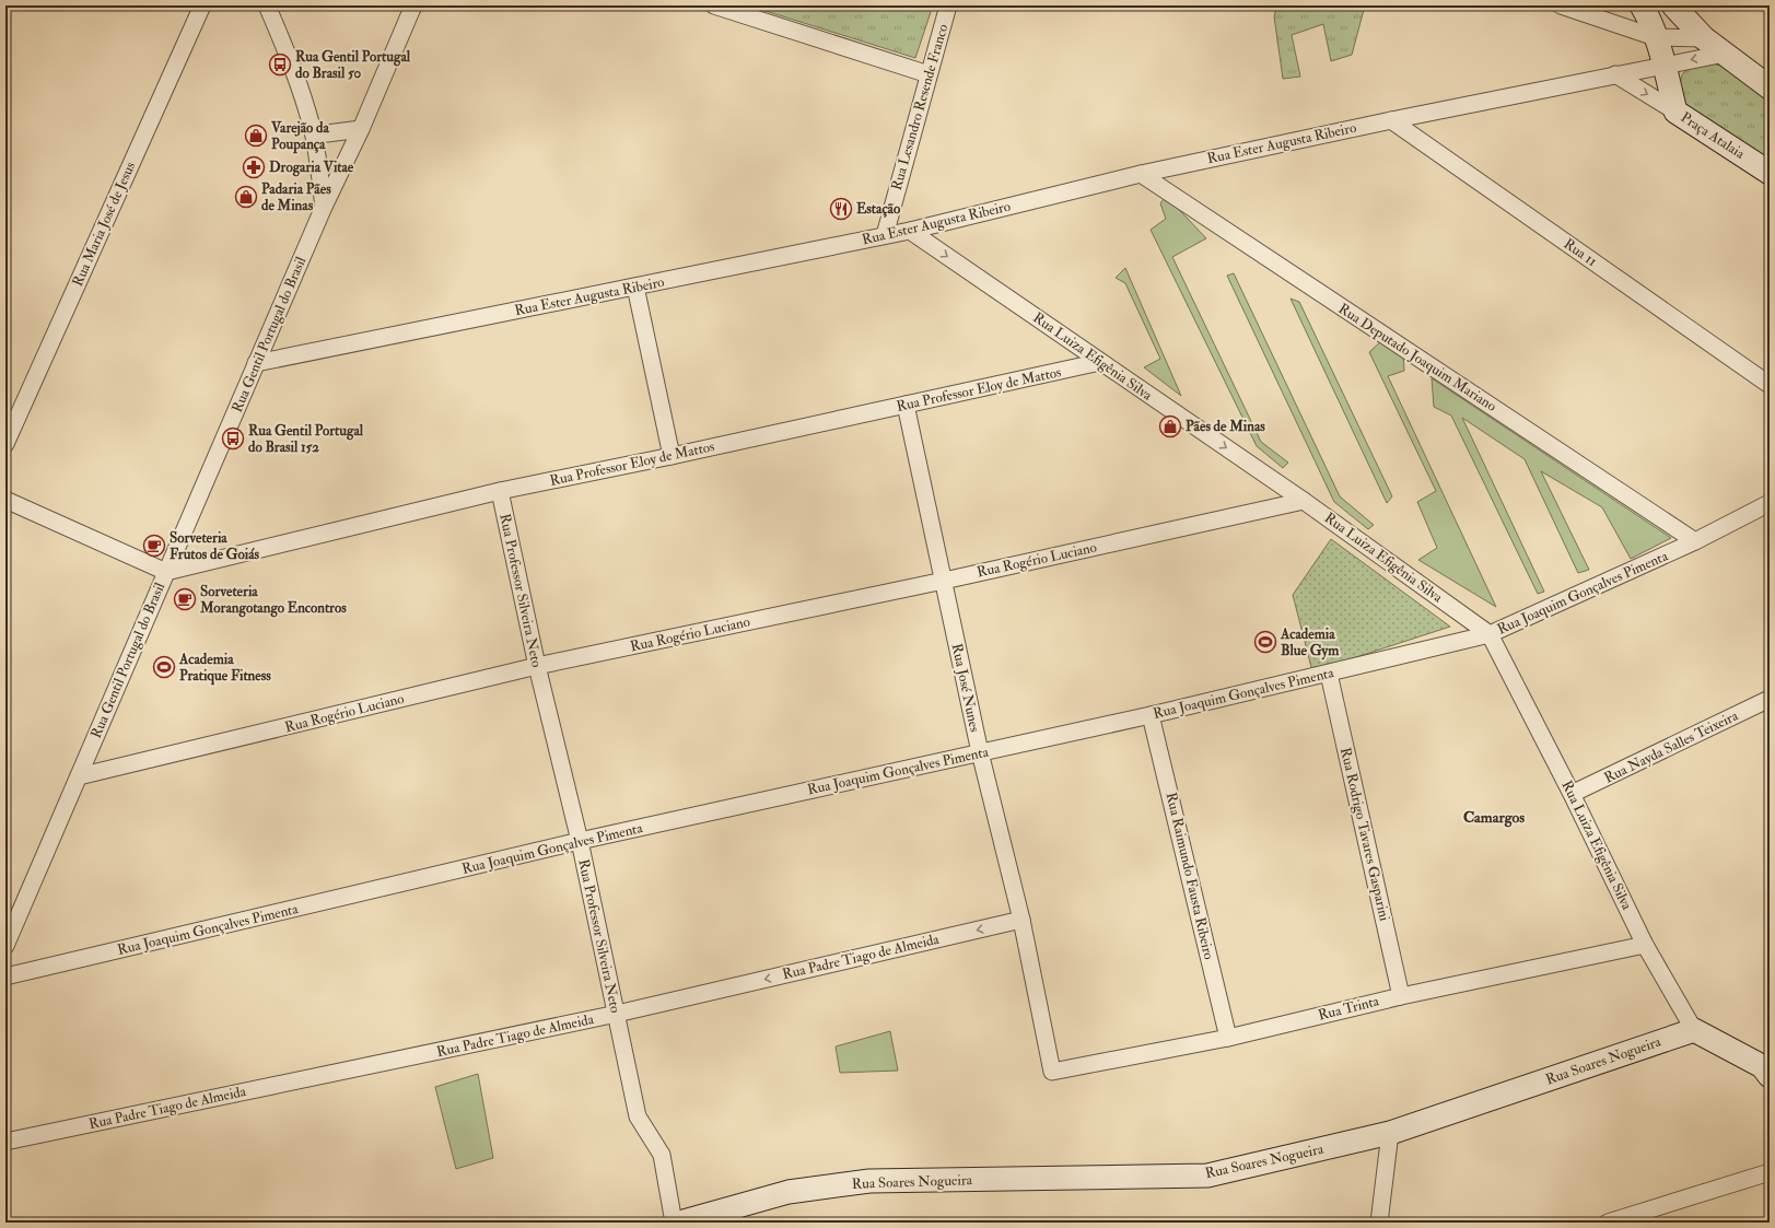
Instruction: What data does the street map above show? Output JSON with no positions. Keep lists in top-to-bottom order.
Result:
{
  "streets": {
    "street": [
      "Rua Lesandro Resende Franco",
      "Praça Atalaia",
      "Rua Ester Augusta Ribeiro",
      "Rua Maria José de Jesus",
      "Rua 11",
      "Rua Gentil Portugal do Brasil",
      "Rua Luiza Efigênia Silva",
      "Rua Deputado Joaquim Mariano",
      "Rua Professor Eloy de Mattos",
      "Rua Rogério Luciano",
      "Rua Professor Silveira Neto",
      "Rua Joaquim Gonçalves Pimenta",
      "Rua José Nunes",
      "Rua Nayda Salles Teixeira",
      "Rua Rodrigo Tavares Gasparini",
      "Rua Raimundo Fausta Ribeiro",
      "Rua Padre Tiago de Almeida",
      "Rua Trinta",
      "Rua Soares Nogueira"
    ]
  },
  "crossings": [
    ["Rua Lesandro Resende Franco", "Rua Ester Augusta Ribeiro"],
    ["Praça Atalaia", "Rua Ester Augusta Ribeiro"],
    ["Rua Ester Augusta Ribeiro", "Rua 11"],
    ["Rua Ester Augusta Ribeiro", "Rua Gentil Portugal do Brasil"],
    ["Rua Ester Augusta Ribeiro", "Rua Luiza Efigênia Silva"],
    ["Rua Ester Augusta Ribeiro", "Rua Deputado Joaquim Mariano"],
    ["Rua Gentil Portugal do Brasil", "Rua Professor Eloy de Mattos"],
    ["Rua Gentil Portugal do Brasil", "Rua Rogério Luciano"],
    ["Rua Luiza Efigênia Silva", "Rua Professor Eloy de Mattos"],
    ["Rua Luiza Efigênia Silva", "Rua Rogério Luciano"],
    ["Rua Luiza Efigênia Silva", "Rua Joaquim Gonçalves Pimenta"],
    ["Rua Luiza Efigênia Silva", "Rua Nayda Salles Teixeira"],
    ["Rua Luiza Efigênia Silva", "Rua Trinta"],
    ["Rua Luiza Efigênia Silva", "Rua Soares Nogueira"],
    ["Rua Deputado Joaquim Mariano", "Rua Joaquim Gonçalves Pimenta"],
    ["Rua Professor Eloy de Mattos", "Rua Professor Silveira Neto"],
    ["Rua Professor Eloy de Mattos", "Rua José Nunes"],
    ["Rua Rogério Luciano", "Rua Professor Silveira Neto"],
    ["Rua Rogério Luciano", "Rua José Nunes"],
    ["Rua Professor Silveira Neto", "Rua Joaquim Gonçalves Pimenta"],
    ["Rua Professor Silveira Neto", "Rua Padre Tiago de Almeida"],
    ["Rua Joaquim Gonçalves Pimenta", "Rua José Nunes"],
    ["Rua Joaquim Gonçalves Pimenta", "Rua Rodrigo Tavares Gasparini"],
    ["Rua Joaquim Gonçalves Pimenta", "Rua Raimundo Fausta Ribeiro"],
    ["Rua José Nunes", "Rua Padre Tiago de Almeida"],
    ["Rua José Nunes", "Rua Trinta"],
    ["Rua Rodrigo Tavares Gasparini", "Rua Trinta"],
    ["Rua Raimundo Fausta Ribeiro", "Rua Trinta"]
  ],
  "one_way": ["Rua Luiza Efigênia Silva", "Rua Padre Tiago de Almeida"],
  "districts": ["Camargos"],
  "places": {
    "bus stop": ["Rua Gentil Portugal do Brasil 50", "Rua Gentil Portugal do Brasil 152"],
    "shop": ["Varejão da Poupança", "Padaria Pães de Minas", "Pães de Minas"],
    "pharmacy": ["Drogaria Vitae"],
    "restaurant": ["Estação"],
    "cafe": ["Sorveteria Frutos de Goiás", "Sorveteria Morangotango Encontros"],
    "sports": ["Academia Blue Gym", "Academia Pratique Fitness"]
  }
}
